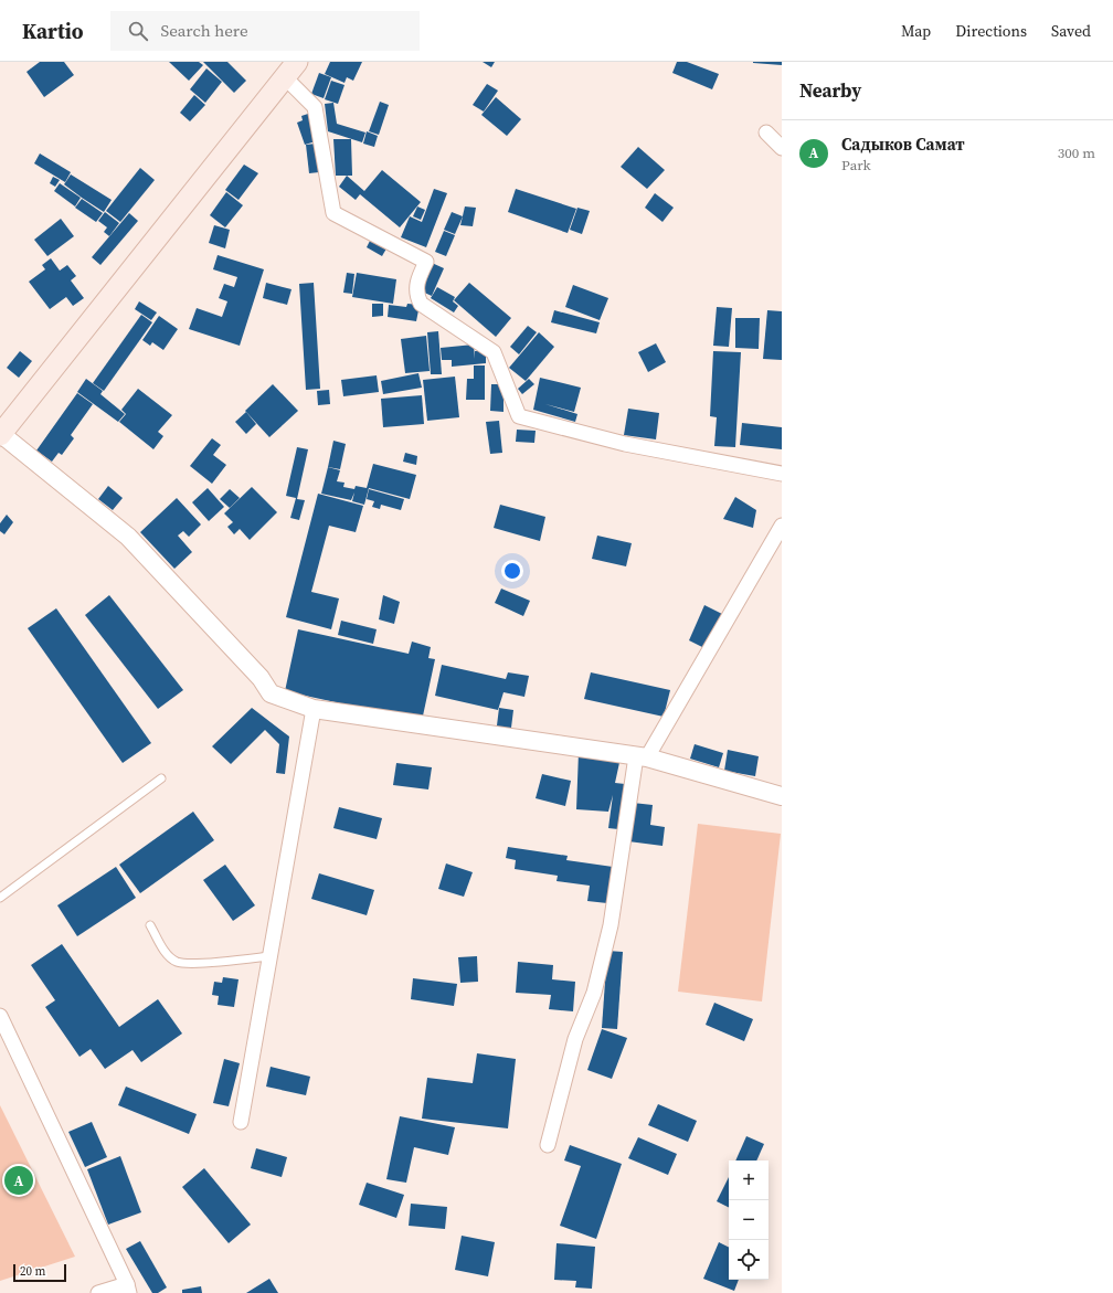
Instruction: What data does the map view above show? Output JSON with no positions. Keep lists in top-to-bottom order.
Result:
{
  "scale_bar": "20 m",
  "page": {
    "header": "Kartio",
    "search": "Search here",
    "nav": ["Map", "Directions", "Saved"],
    "heading": "Nearby",
    "list": [
      {
        "mark": "A",
        "name": "Садыков Самат",
        "note": "Park",
        "value": "300 m"
      }
    ],
    "map_buttons": ["+", "−"],
    "pins": "A",
    "scale": "20 m"
  }
}
